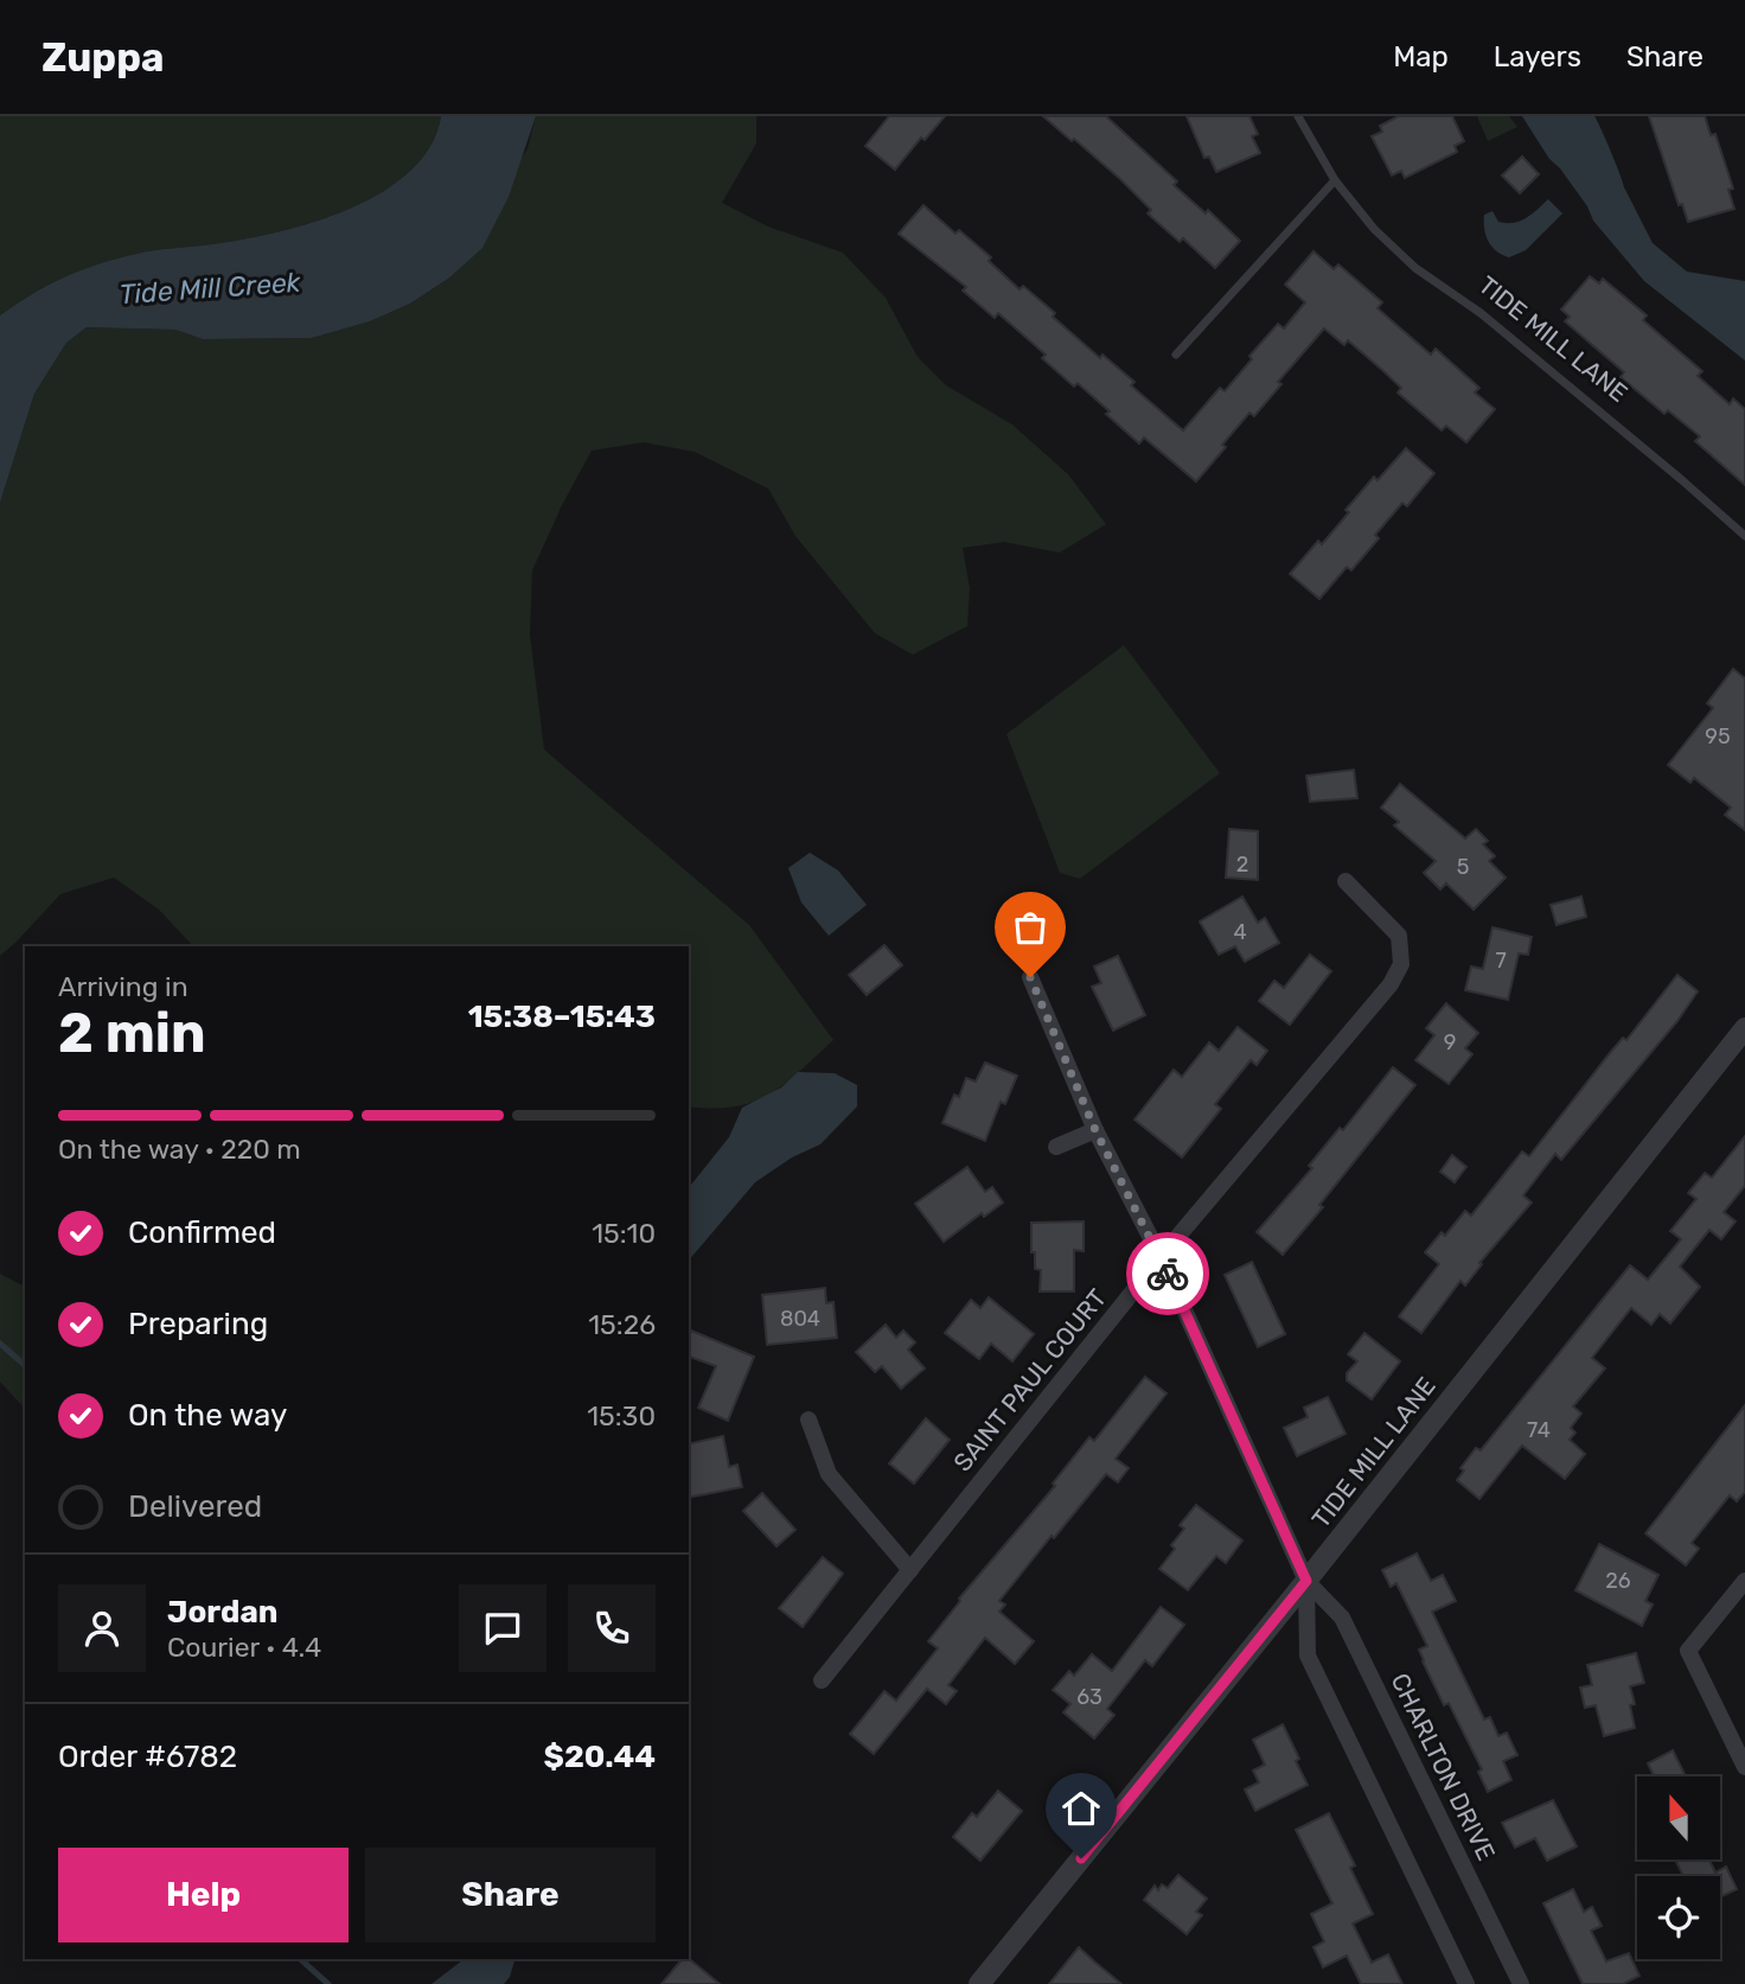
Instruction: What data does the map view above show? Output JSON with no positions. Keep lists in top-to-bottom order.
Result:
{
  "streets": {
    "street": ["TIDE MILL LANE", "SAINT PAUL COURT", "CHARLTON DRIVE"]
  },
  "crossings": [
    ["TIDE MILL LANE", "CHARLTON DRIVE"],
    ["SAINT PAUL COURT", "CHARLTON DRIVE"]
  ],
  "water": ["Tide Mill Creek"],
  "house_numbers": [
    "95",
    "2",
    "5",
    "4",
    "7",
    "9",
    "804",
    "74",
    "26",
    "63"
  ],
  "north": "top",
  "page": {
    "header": "Zuppa",
    "nav": ["Map", "Layers", "Share"],
    "heading": ["2 min", "Arriving in", "15:38–15:43"],
    "panel": [
      "Jordan",
      "Courier · 4.4",
      "Order #6782",
      "$20.44"
    ],
    "bar": "On the way · 220 m",
    "list": [
      ["Confirmed", "15:10"],
      ["Preparing", "15:26"],
      ["On the way", "15:30"],
      "Delivered"
    ],
    "buttons": ["Help", "Share"]
  }
}
